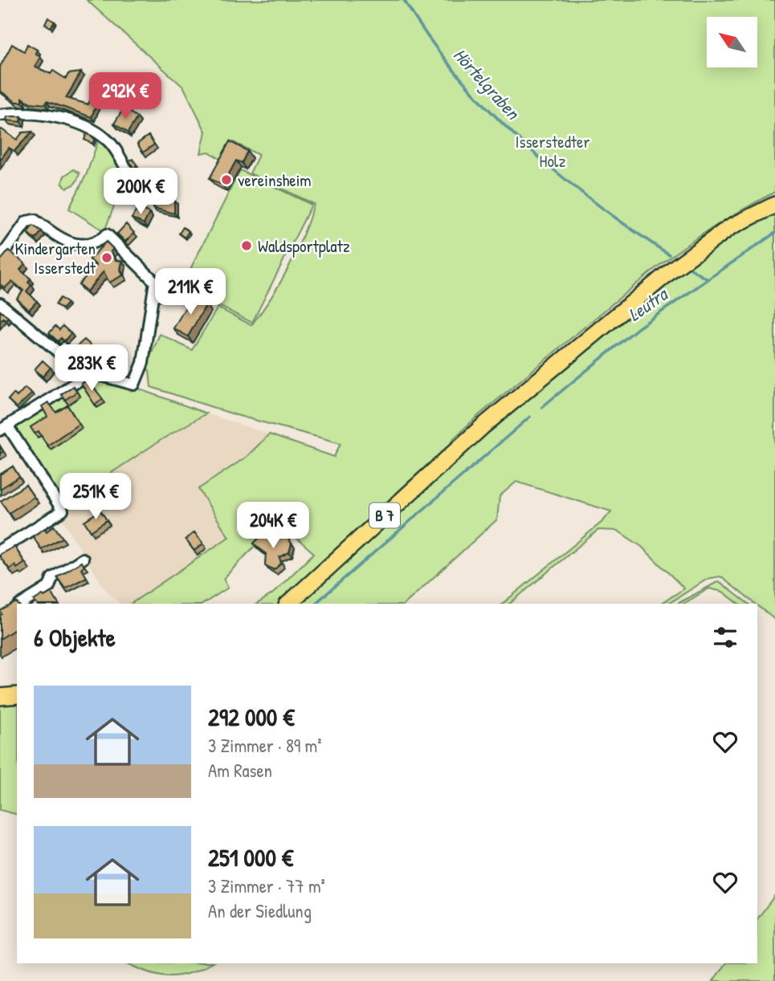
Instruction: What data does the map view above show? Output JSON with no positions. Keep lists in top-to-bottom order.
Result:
{
  "streets": {
    "main road": ["B 7"]
  },
  "water": ["Hörtelgraben", "Leutra"],
  "parks": ["Isserstedter Holz"],
  "places": ["vereinsheim", "Waldsportplatz", "Kindergarten Isserstedt"],
  "north": "top left",
  "page": {
    "price": [
      "292K €",
      "200K €",
      "211K €",
      "283K €",
      "251K €",
      "204K €"
    ],
    "heading": "6 Objekte",
    "list": [
      {
        "name": "292 000 €",
        "note": "3 Zimmer · 89 m² · Am Rasen"
      },
      {
        "name": "251 000 €",
        "note": "3 Zimmer · 77 m² · An der Siedlung"
      }
    ]
  }
}
